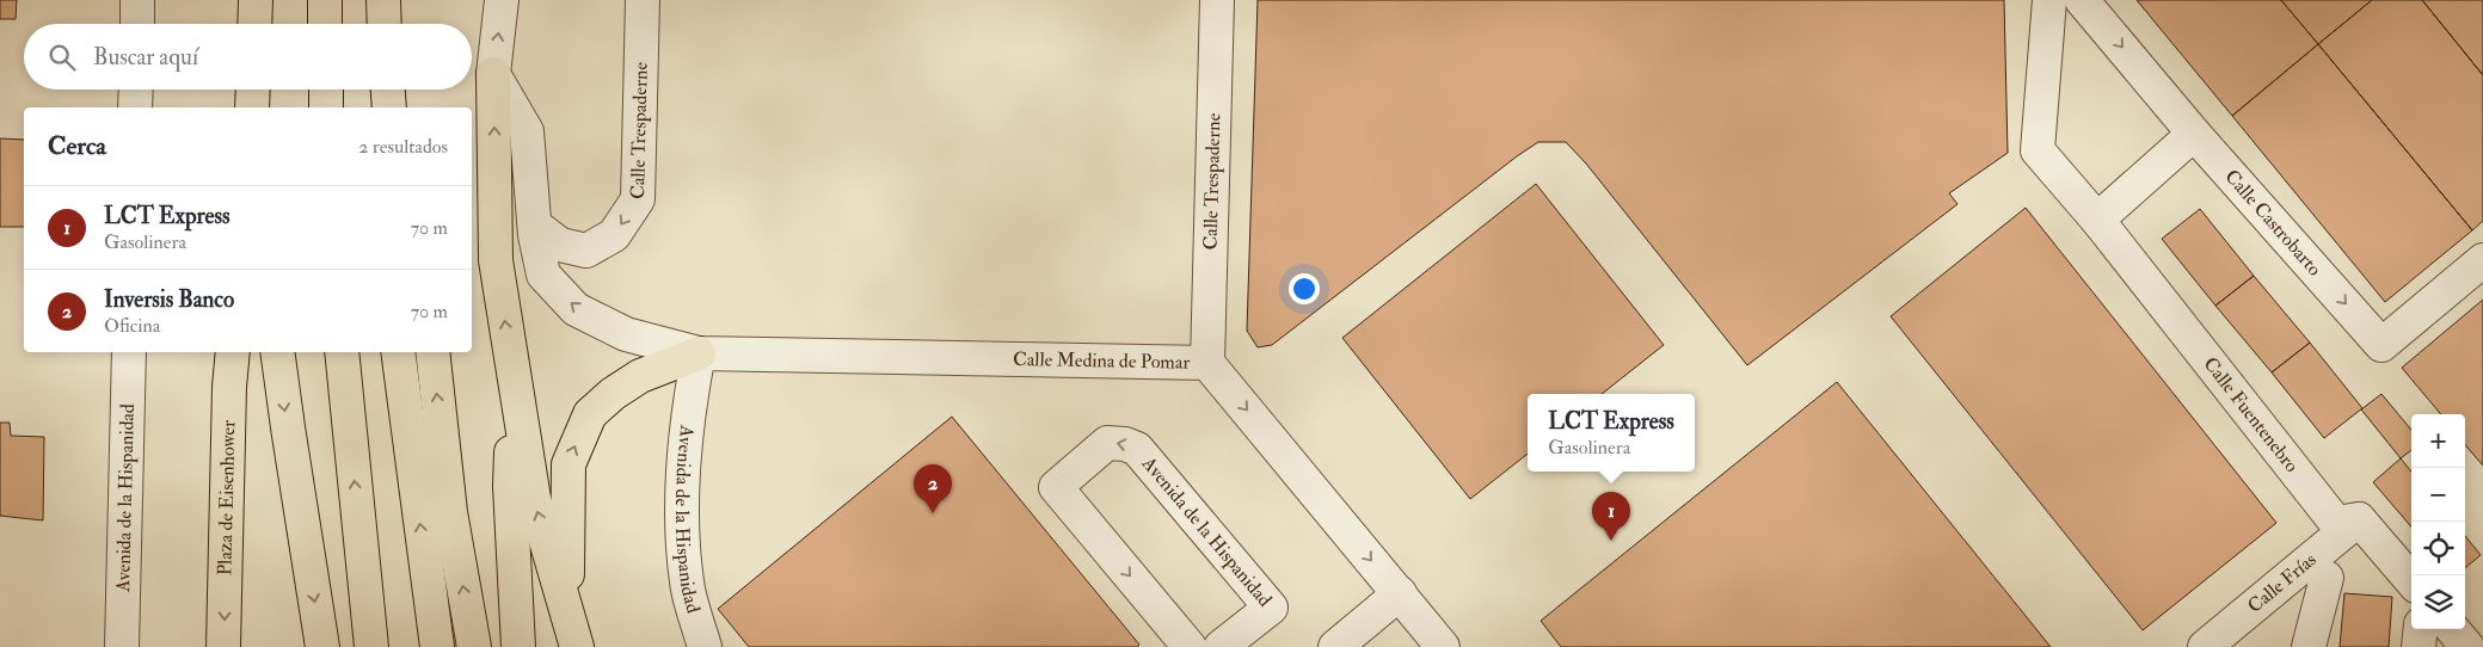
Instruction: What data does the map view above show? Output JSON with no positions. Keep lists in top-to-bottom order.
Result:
{
  "streets": {
    "highway": ["Plaza de Eisenhower"],
    "street": [
      "Calle Trespaderne",
      "Calle Castrobarto",
      "Calle Medina de Pomar",
      "Calle Fuentenebro",
      "Avenida de la Hispanidad",
      "Calle Frías"
    ]
  },
  "crossings": [
    ["Calle Trespaderne", "Calle Medina de Pomar"],
    ["Calle Medina de Pomar", "Avenida de la Hispanidad"],
    ["Calle Fuentenebro", "Calle Frías"]
  ],
  "one_way": ["Calle Castrobarto"],
  "page": {
    "search": "Buscar aquí",
    "heading": ["Cerca", "2 resultados"],
    "list": [
      {
        "mark": "1",
        "name": "LCT Express",
        "note": "Gasolinera",
        "value": "70 m"
      },
      {
        "mark": "2",
        "name": "Inversis Banco",
        "note": "Oficina",
        "value": "70 m"
      }
    ],
    "popup": ["LCT Express", "Gasolinera"],
    "map_buttons": ["+", "−"],
    "pins": ["2", "1"]
  }
}
